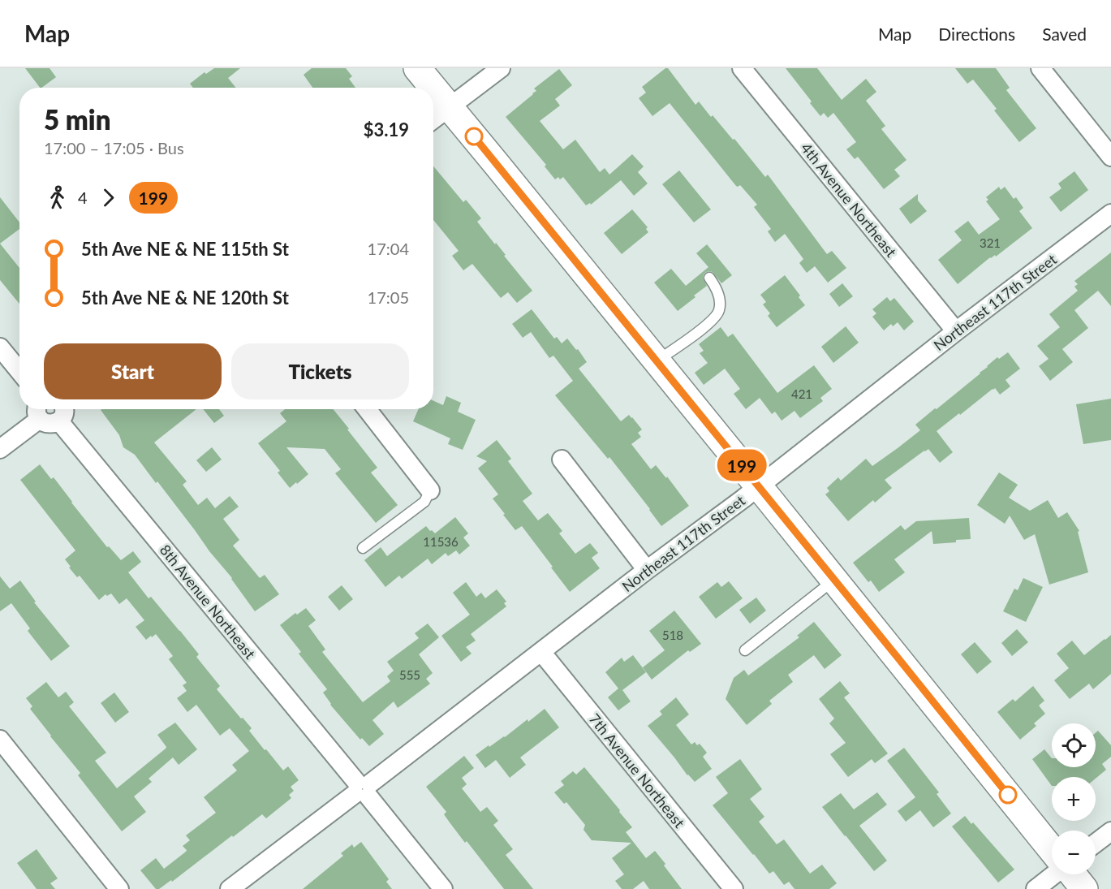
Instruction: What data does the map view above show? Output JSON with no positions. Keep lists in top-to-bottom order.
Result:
{
  "streets": {
    "street": [
      "4th Avenue Northeast",
      "Northeast 117th Street",
      "8th Avenue Northeast",
      "7th Avenue Northeast"
    ]
  },
  "crossings": [
    ["4th Avenue Northeast", "Northeast 117th Street"],
    ["Northeast 117th Street", "8th Avenue Northeast"],
    ["Northeast 117th Street", "7th Avenue Northeast"]
  ],
  "lines": ["bus line 199"],
  "house_numbers": [
    "321",
    "421",
    "11536",
    "518",
    "555"
  ],
  "page": {
    "header": "Map",
    "nav": ["Map", "Directions", "Saved"],
    "on_map": "199",
    "heading": ["5 min", "17:00 – 17:05 · Bus", "$3.19"],
    "legs": ["4", "199"],
    "list": [
      {
        "name": "5th Ave NE & NE 115th St",
        "value": "17:04"
      },
      {
        "name": "5th Ave NE & NE 120th St",
        "value": "17:05"
      }
    ],
    "buttons": ["Start", "Tickets"],
    "map_buttons": ["+", "−"]
  }
}
